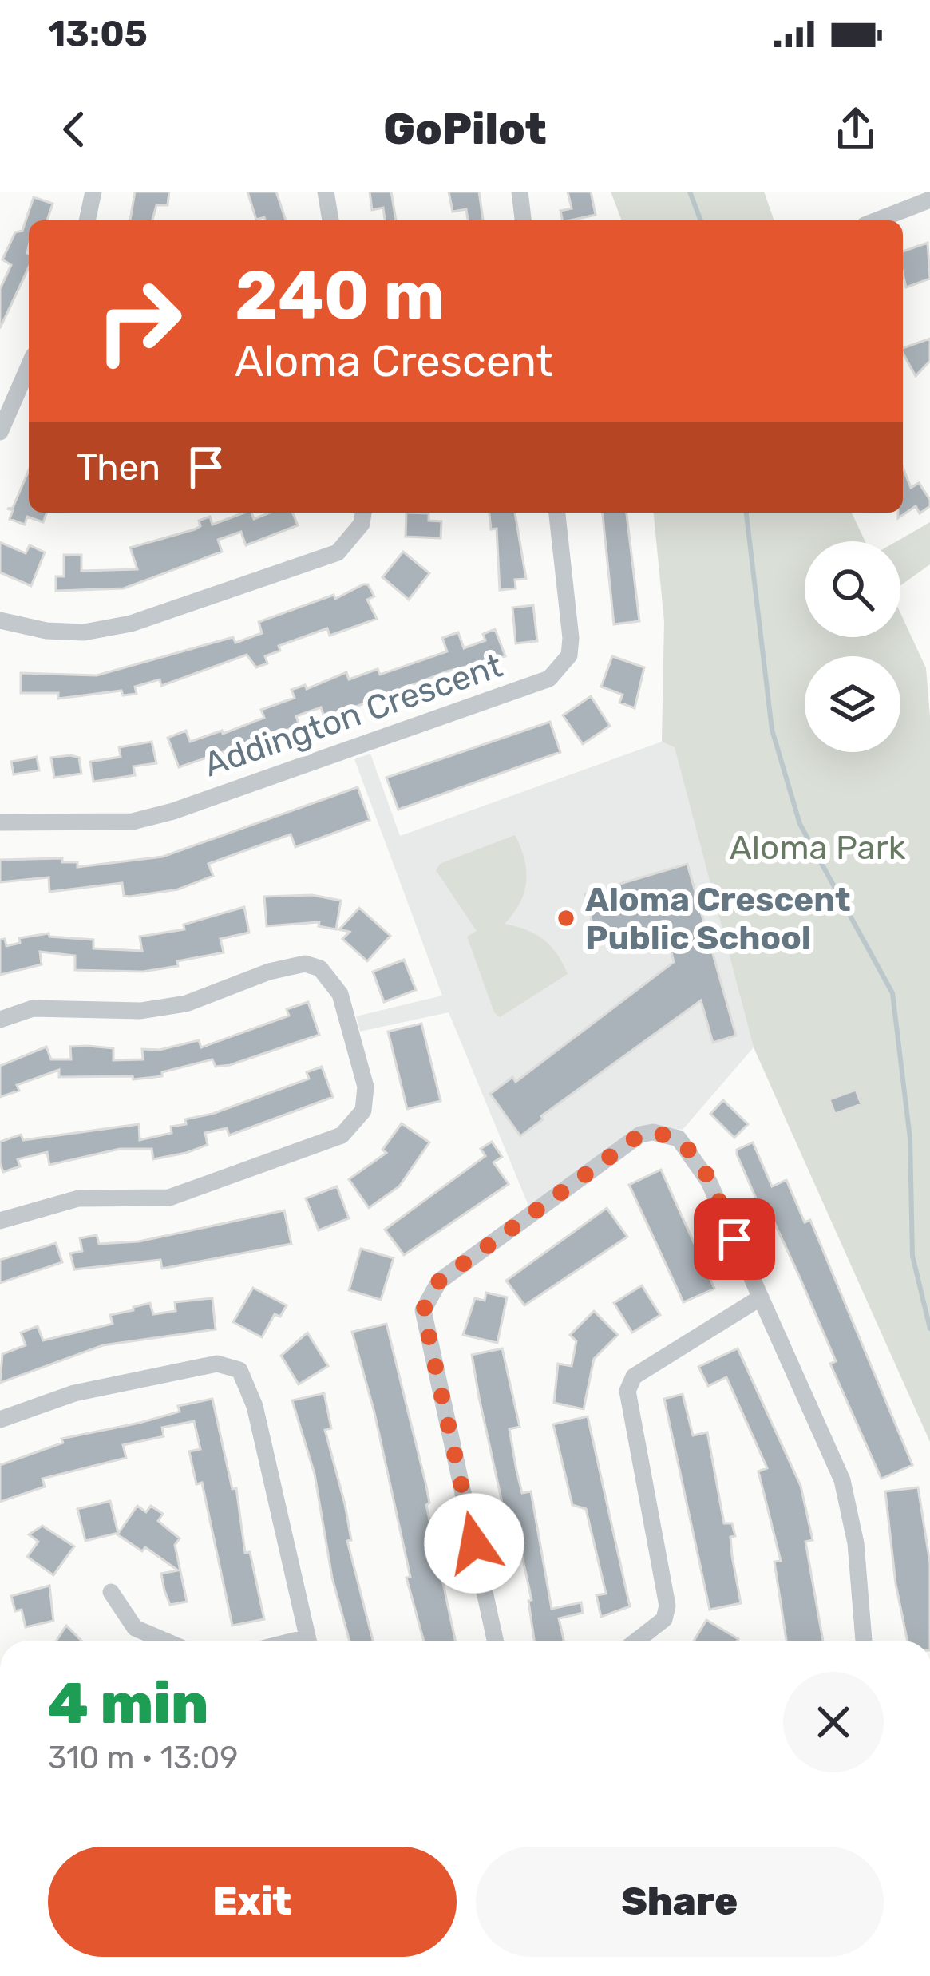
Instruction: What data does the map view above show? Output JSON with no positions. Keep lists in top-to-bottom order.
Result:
{
  "streets": {
    "street": ["Addington Crescent"]
  },
  "parks": ["Aloma Park"],
  "places": ["Aloma Crescent Public School"],
  "page": {
    "status": "13:05",
    "header": "GoPilot",
    "turn": ["240 m", "Aloma Crescent"],
    "then": "Then",
    "heading": ["4 min", "310 m · 13:09"],
    "buttons": ["Exit", "Share"]
  }
}
